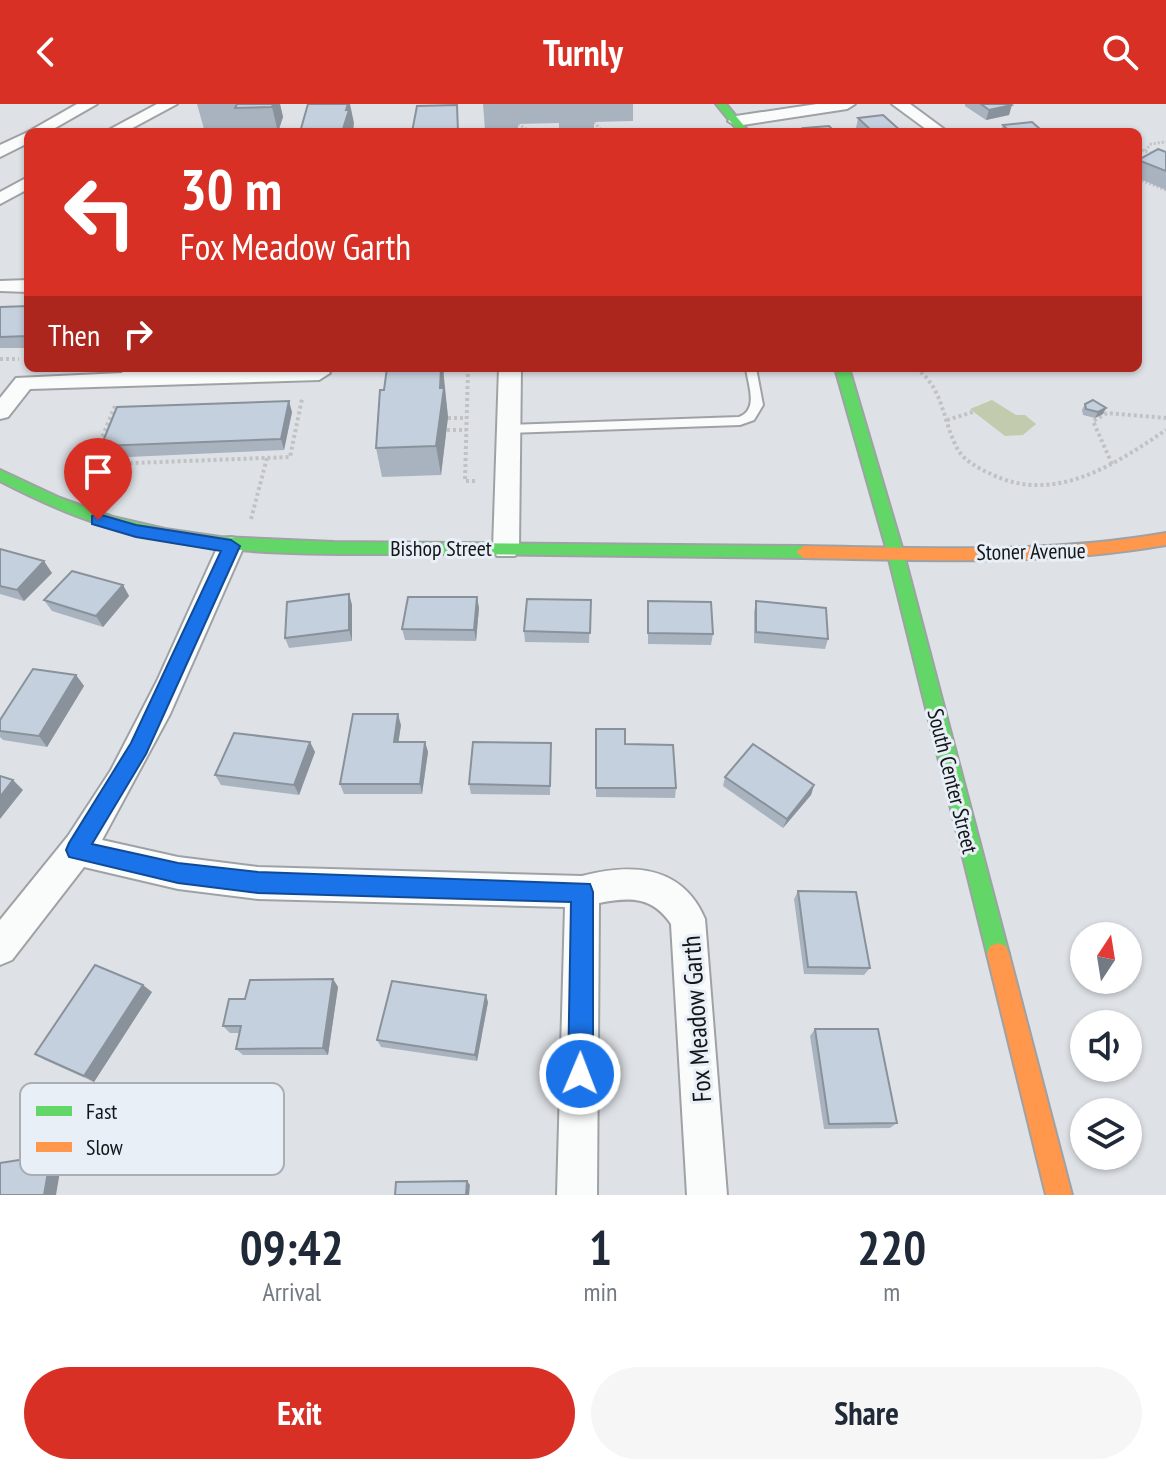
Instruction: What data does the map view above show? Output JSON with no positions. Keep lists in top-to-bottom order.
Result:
{
  "streets": {
    "street": [
      "Bishop Street",
      "Stoner Avenue",
      "South Center Street",
      "Fox Meadow Garth"
    ]
  },
  "crossings": [
    ["Bishop Street", "Stoner Avenue"],
    ["Bishop Street", "South Center Street"],
    ["Stoner Avenue", "South Center Street"]
  ],
  "legend": ["Fast", "Slow"],
  "north": "top",
  "page": {
    "header": "Turnly",
    "turn": ["30 m", "Fox Meadow Garth"],
    "then": "Then",
    "eta": [
      "09:42",
      "Arrival",
      "1",
      "min",
      "220",
      "m"
    ],
    "buttons": ["Exit", "Share"]
  }
}
